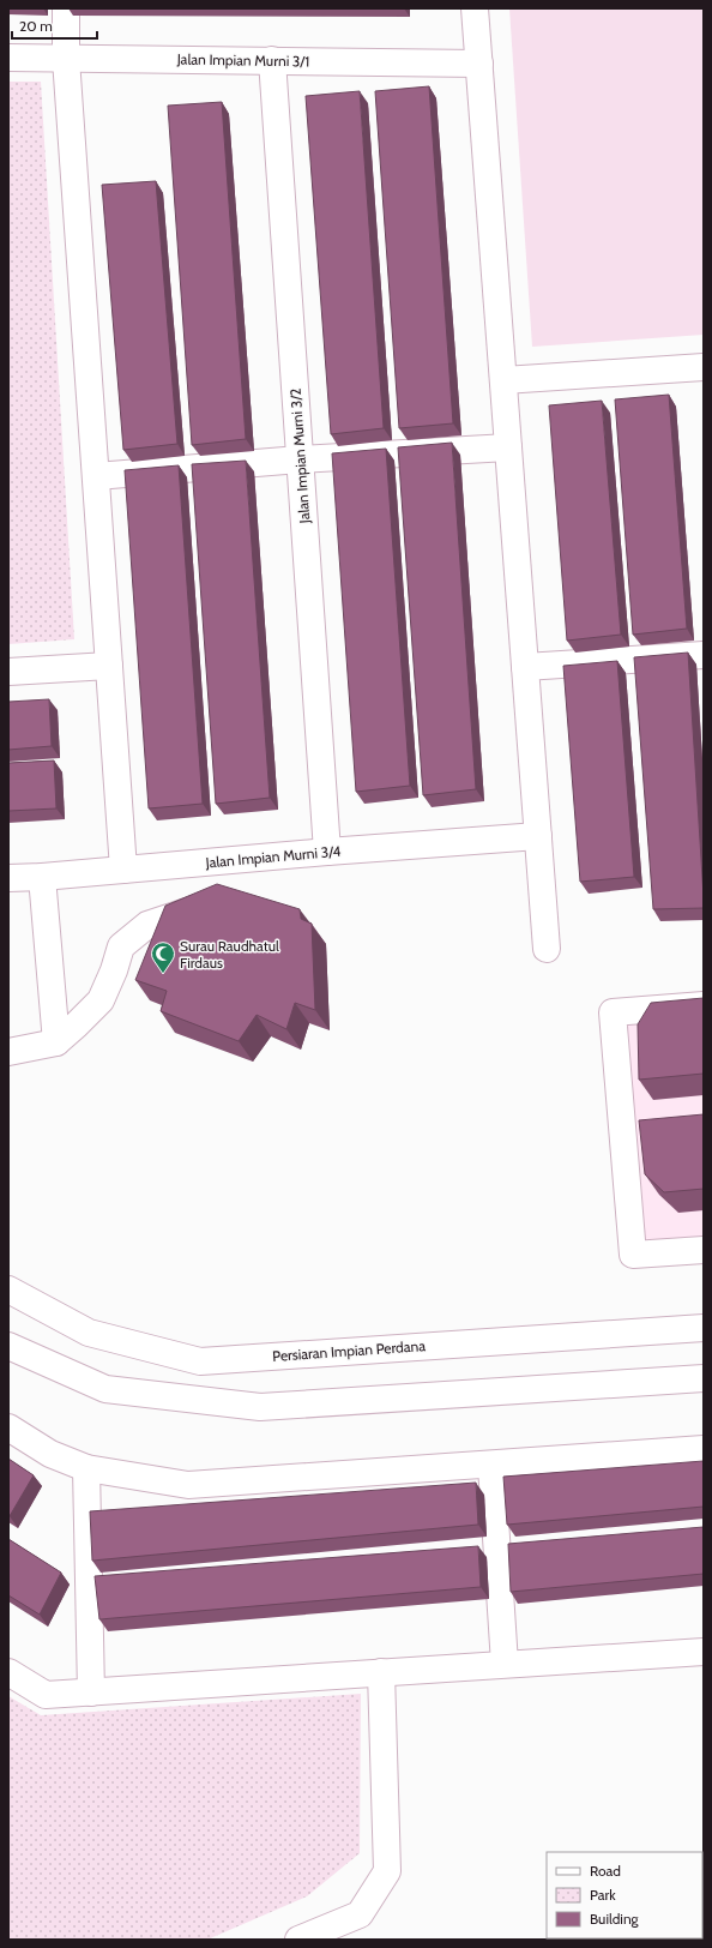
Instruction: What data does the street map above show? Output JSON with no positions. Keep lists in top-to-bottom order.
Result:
{
  "streets": {
    "street": [
      "Jalan Impian Murni 3/1",
      "Jalan Impian Murni 3/2",
      "Jalan Impian Murni 3/4",
      "Persiaran Impian Perdana"
    ]
  },
  "crossings": [
    ["Jalan Impian Murni 3/1", "Jalan Impian Murni 3/2"],
    ["Jalan Impian Murni 3/2", "Jalan Impian Murni 3/4"]
  ],
  "places": {
    "mosque": ["Surau Raudhatul Firdaus"]
  },
  "legend": ["Road", "Park", "Building"],
  "scale_bar": "20 m"
}
